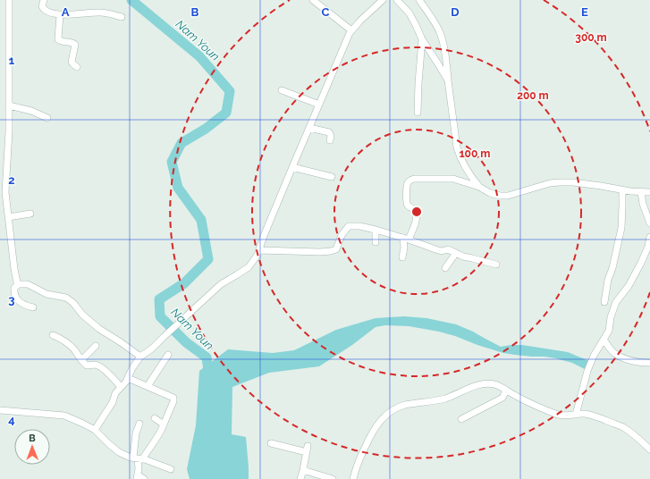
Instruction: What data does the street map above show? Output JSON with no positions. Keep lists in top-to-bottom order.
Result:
{
  "water": ["Nam Youn"],
  "north": "top",
  "grid": {
    "columns": [
      "A",
      "B",
      "C",
      "D",
      "E"
    ],
    "rows": [
      "1",
      "2",
      "3",
      "4"
    ]
  },
  "rings": ["300 m", "200 m", "100 m"]
}
